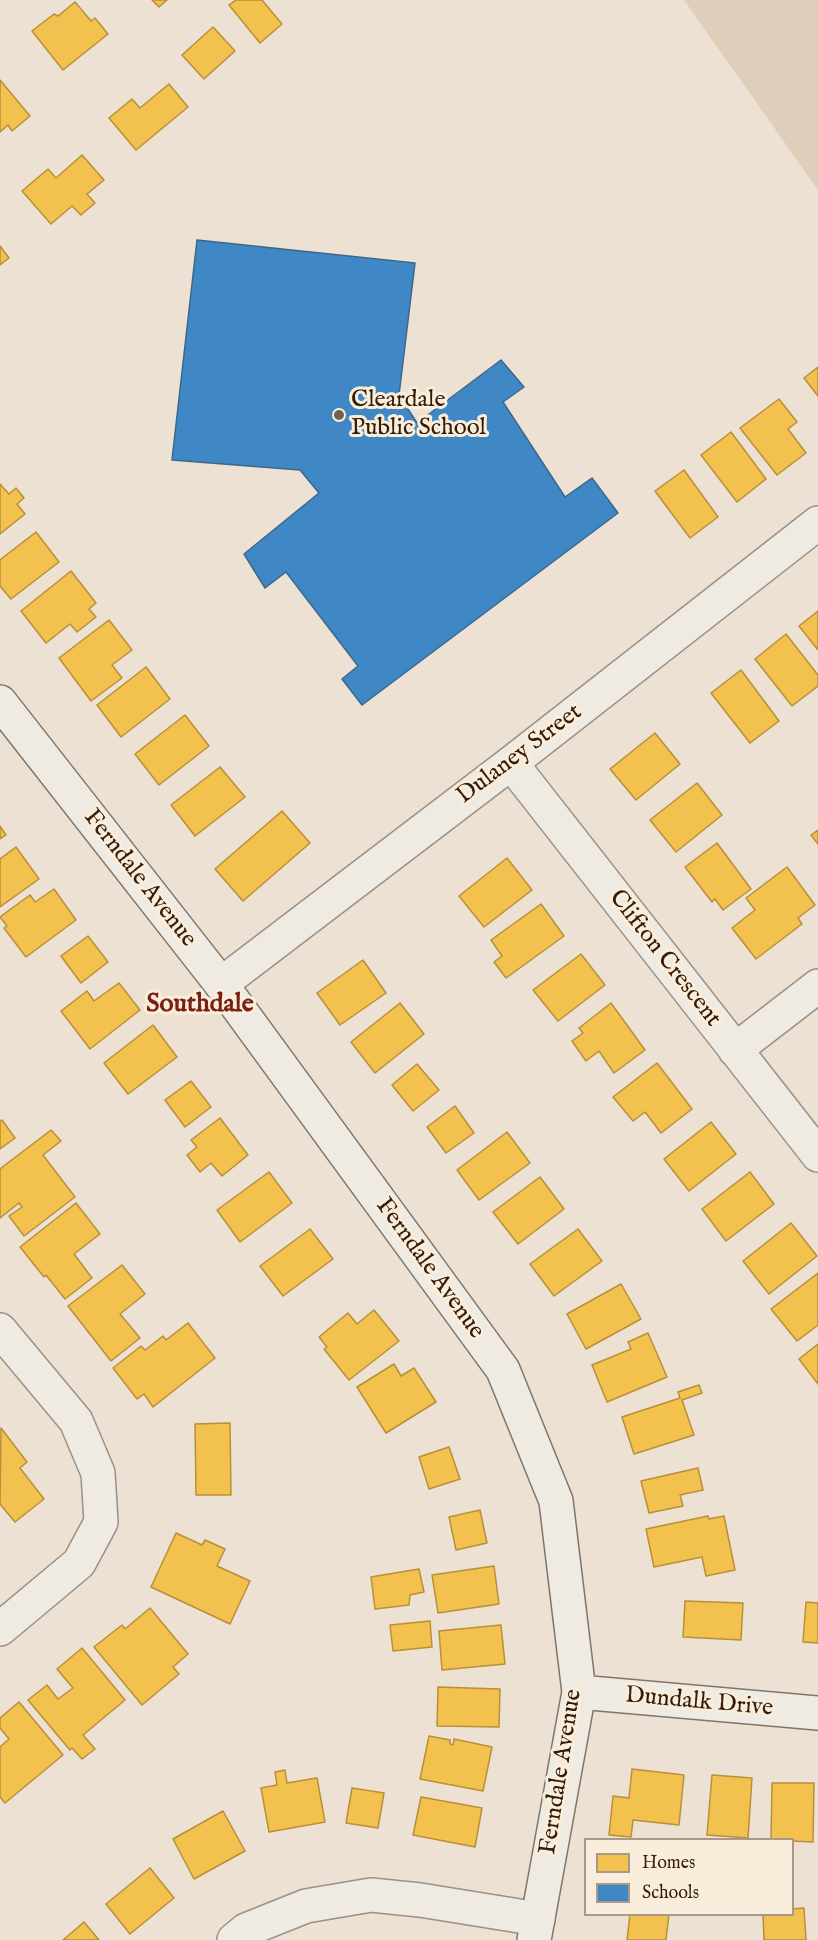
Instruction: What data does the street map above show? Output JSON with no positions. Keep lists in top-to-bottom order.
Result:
{
  "streets": {
    "street": [
      "Dulaney Street",
      "Ferndale Avenue",
      "Clifton Crescent",
      "Dundalk Drive"
    ]
  },
  "crossings": [
    ["Dulaney Street", "Ferndale Avenue"],
    ["Dulaney Street", "Clifton Crescent"],
    ["Ferndale Avenue", "Dundalk Drive"]
  ],
  "districts": ["Southdale"],
  "places": ["Cleardale Public School"],
  "legend": ["Homes", "Schools"]
}
